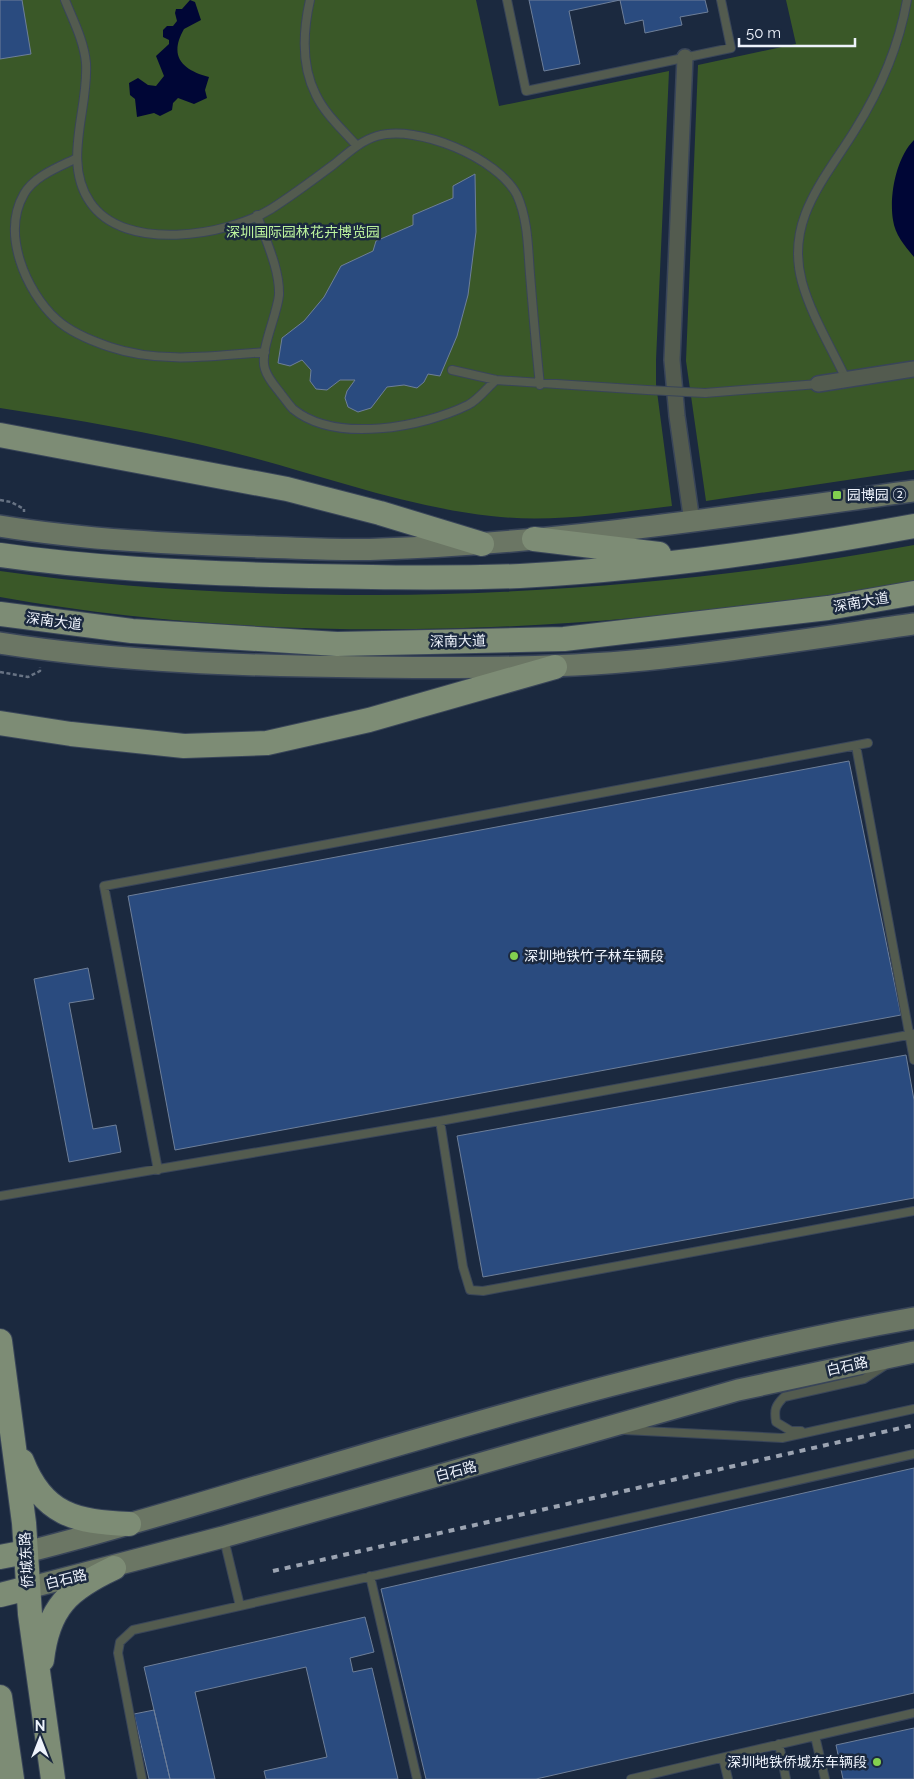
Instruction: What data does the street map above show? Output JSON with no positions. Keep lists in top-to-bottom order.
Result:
{
  "streets": {
    "main road": ["深南大道", "白石路", "侨城东路"]
  },
  "crossings": [
    ["白石路", "侨城东路"]
  ],
  "parks": ["深圳国际园林花卉博览园"],
  "places": {
    "transit": ["园博园 ②"],
    "other": ["深圳地铁竹子林车辆段", "深圳地铁侨城东车辆段"]
  },
  "scale_bar": "50 m",
  "north": "top"
}
